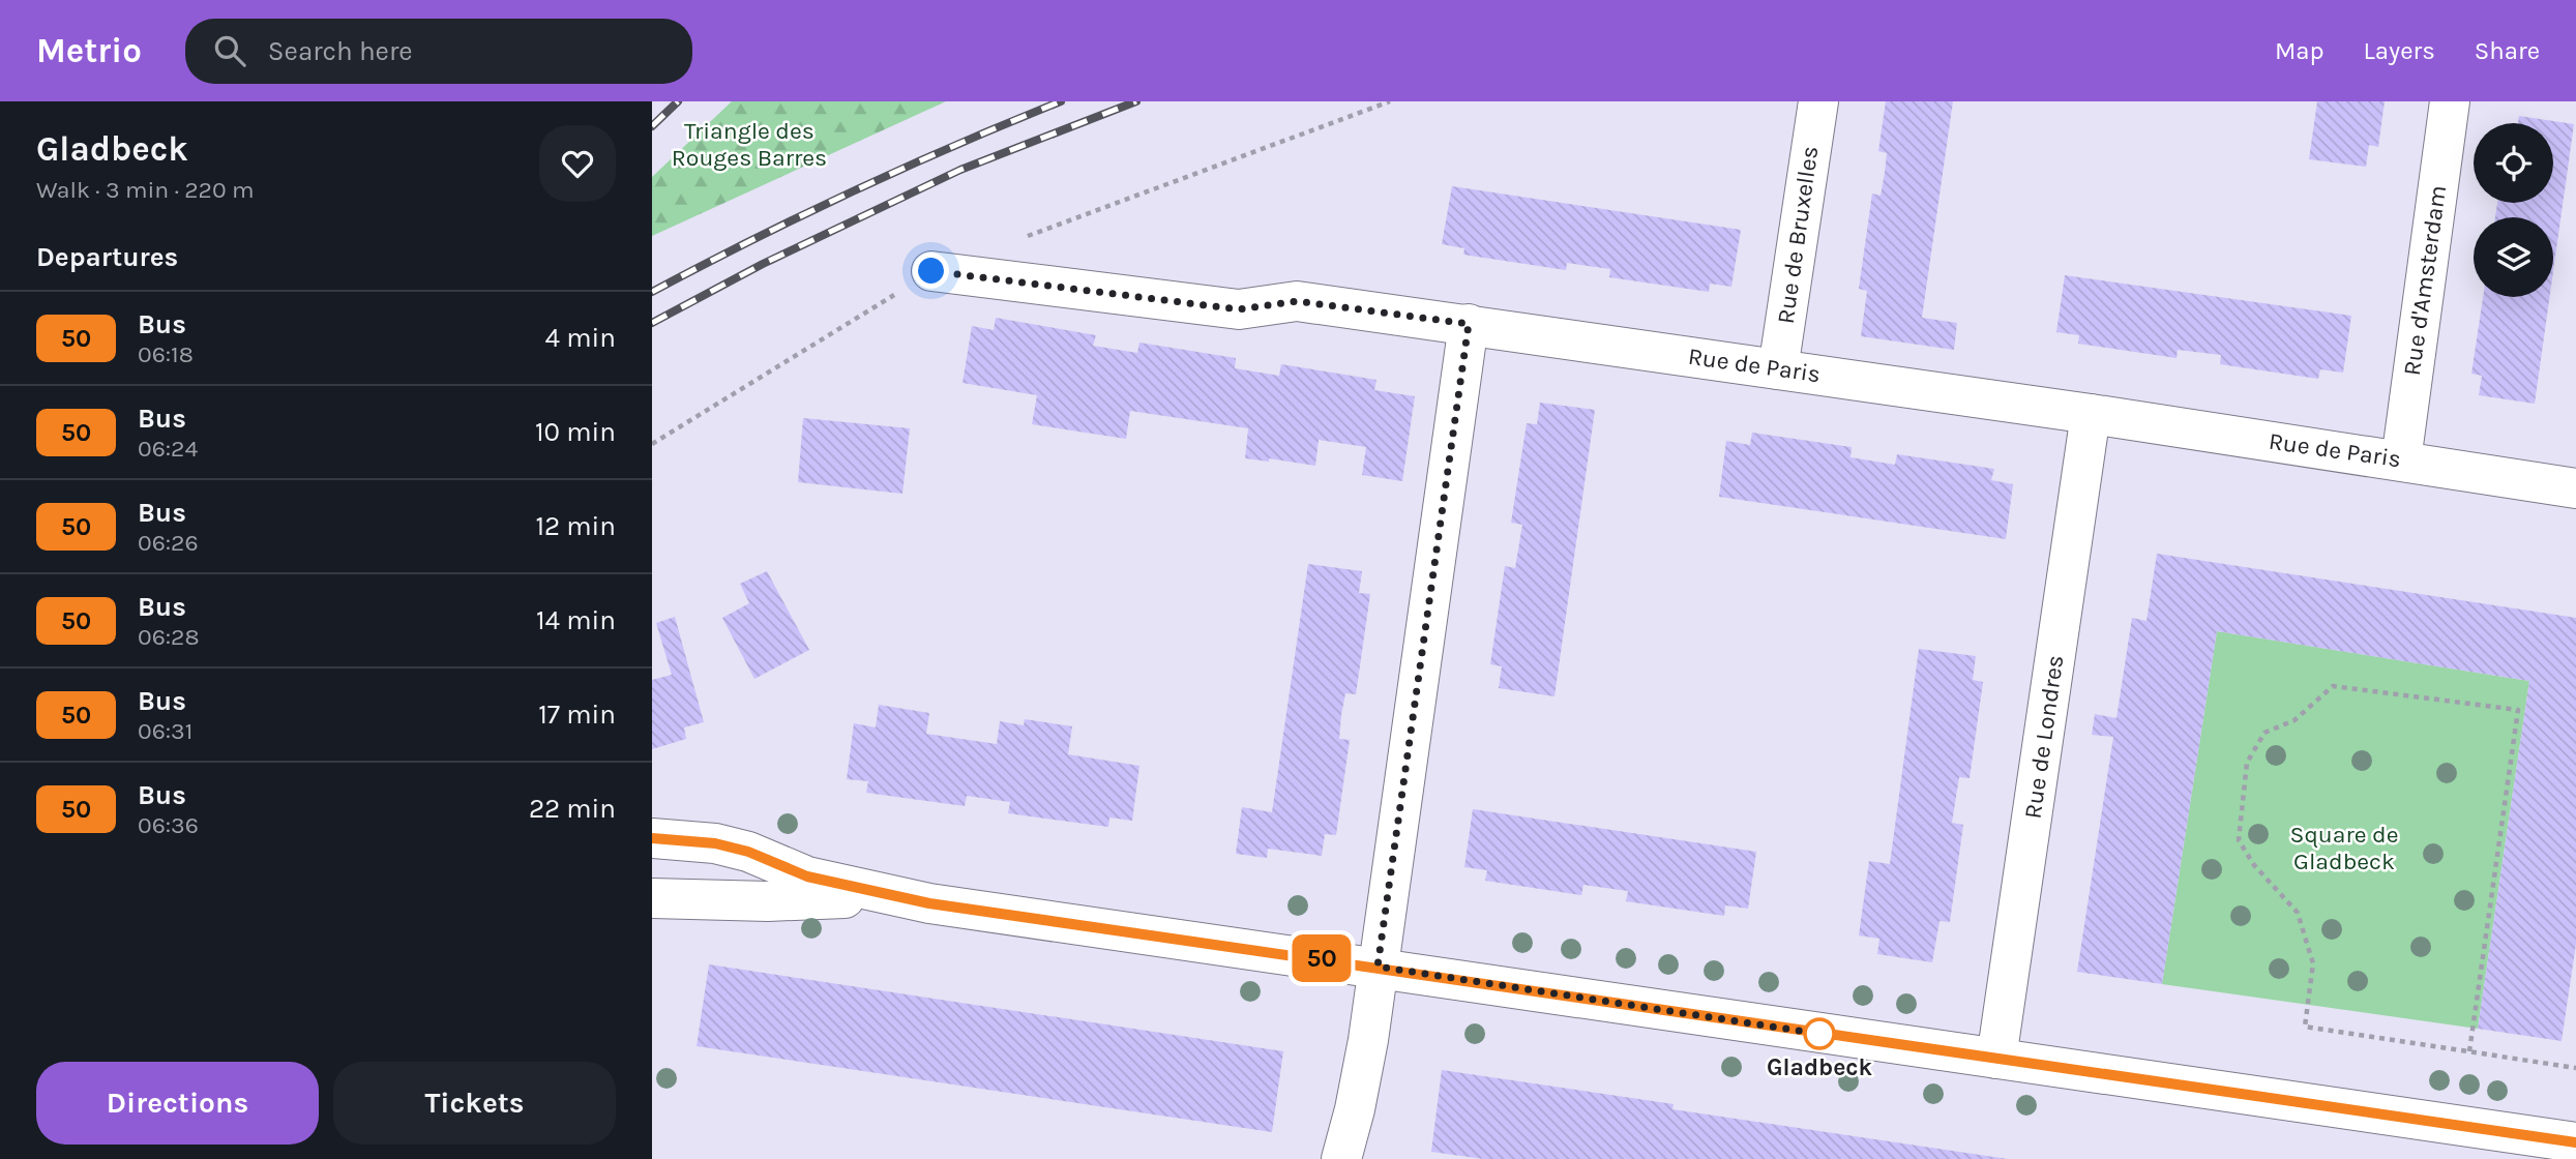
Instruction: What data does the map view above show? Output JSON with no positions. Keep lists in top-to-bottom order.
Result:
{
  "streets": {
    "street": [
      "Rue de Bruxelles",
      "Rue d'Amsterdam",
      "Rue de Paris",
      "Rue de Londres"
    ]
  },
  "crossings": [
    ["Rue de Bruxelles", "Rue de Paris"],
    ["Rue d'Amsterdam", "Rue de Paris"],
    ["Rue de Paris", "Rue de Londres"]
  ],
  "parks": ["Triangle des Rouges Barres", "Square de Gladbeck"],
  "places": ["Gladbeck"],
  "lines": ["bus line 50"],
  "page": {
    "header": "Metrio",
    "search": "Search here",
    "nav": ["Map", "Layers", "Share"],
    "heading": [
      ["Gladbeck", "Walk · 3 min · 220 m"],
      "Departures"
    ],
    "on_map": "50",
    "list": [
      {
        "mark": "50",
        "name": "Bus",
        "note": "06:18",
        "value": "4 min"
      },
      {
        "mark": "50",
        "name": "Bus",
        "note": "06:24",
        "value": "10 min"
      },
      {
        "mark": "50",
        "name": "Bus",
        "note": "06:26",
        "value": "12 min"
      },
      {
        "mark": "50",
        "name": "Bus",
        "note": "06:28",
        "value": "14 min"
      },
      {
        "mark": "50",
        "name": "Bus",
        "note": "06:31",
        "value": "17 min"
      },
      {
        "mark": "50",
        "name": "Bus",
        "note": "06:36",
        "value": "22 min"
      }
    ],
    "buttons": ["Directions", "Tickets"]
  }
}
